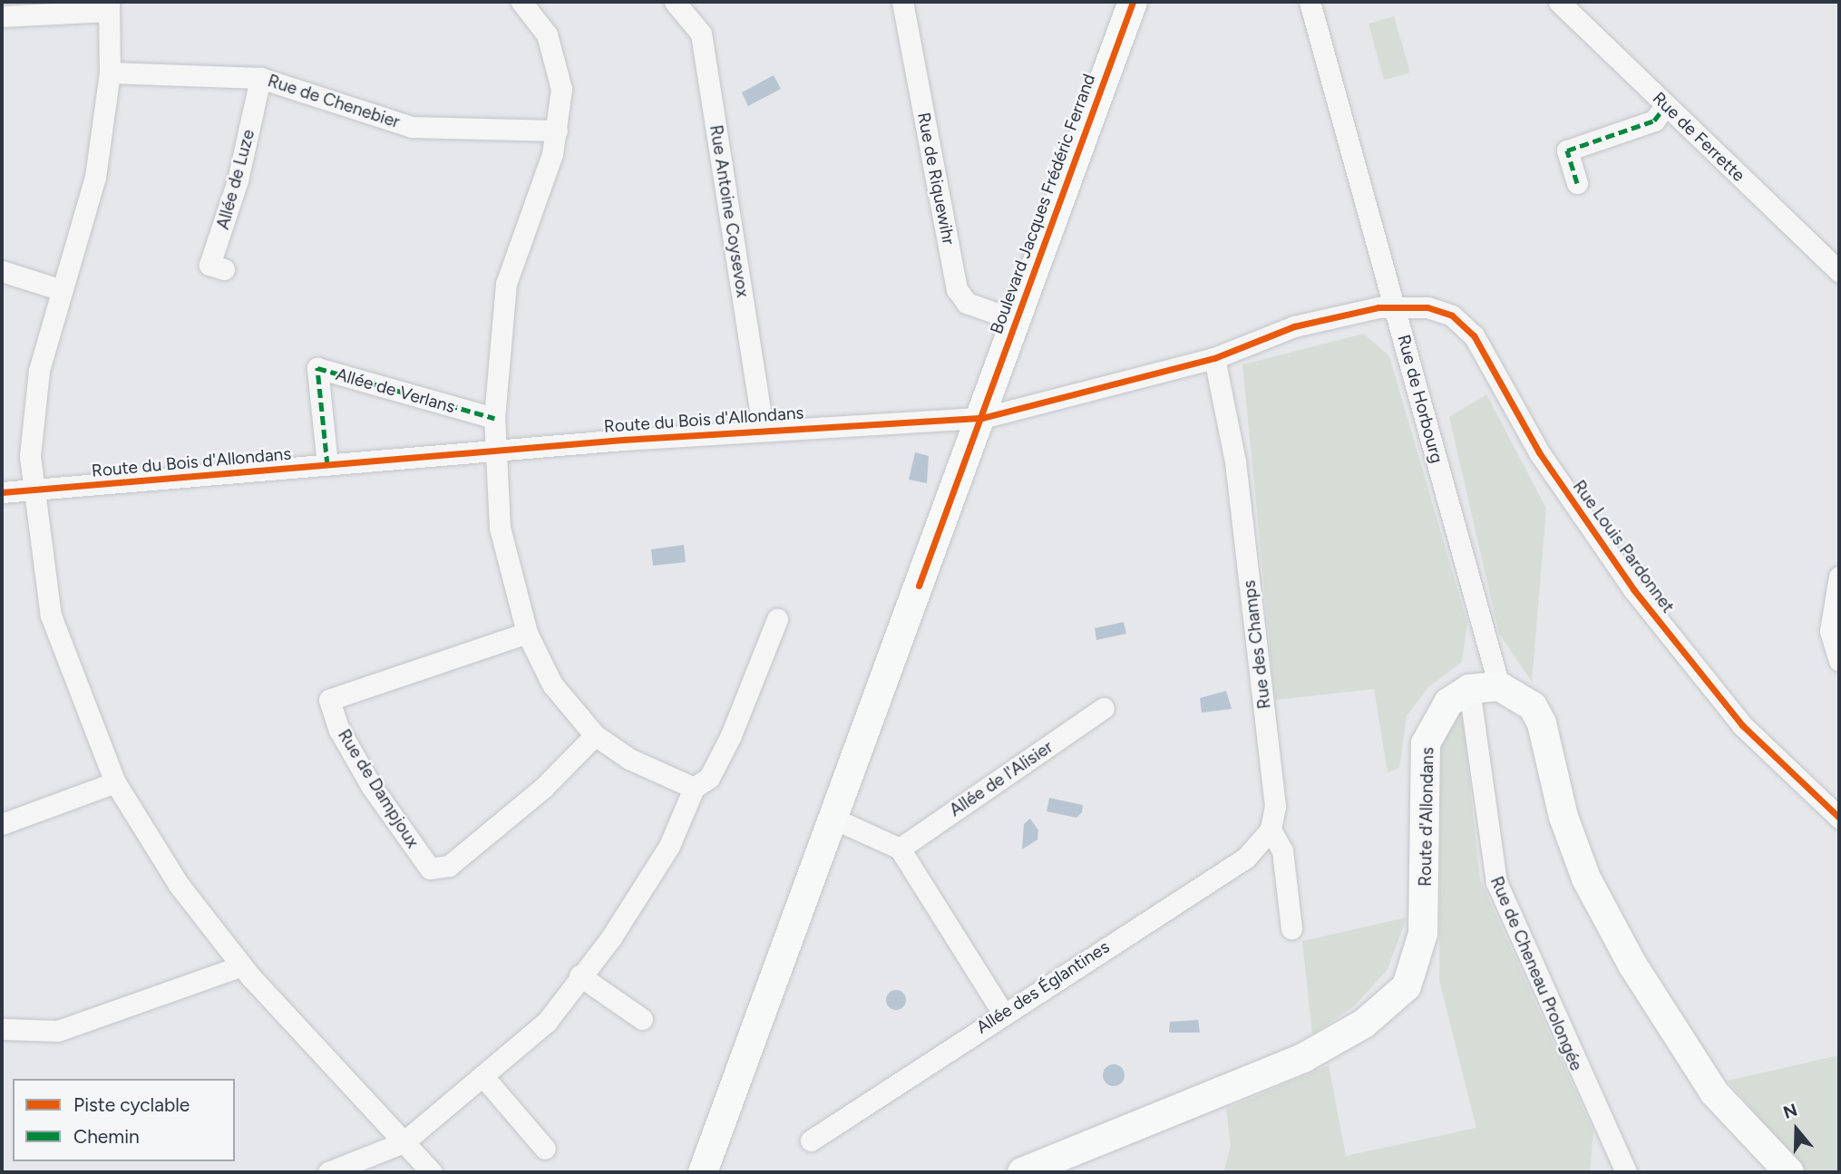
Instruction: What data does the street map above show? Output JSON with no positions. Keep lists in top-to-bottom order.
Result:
{
  "streets": {
    "main road": ["Boulevard Jacques Frédéric Ferrand", "Route d'Allondans"],
    "street": [
      "Rue de Chenebier",
      "Rue de Ferrette",
      "Rue de Riquewihr",
      "Allée de Luze",
      "Rue Antoine Coysevox",
      "Allée de Verlans",
      "Rue de Horbourg",
      "Route du Bois d'Allondans",
      "Rue Louis Pardonnet",
      "Rue des Champs",
      "Allée de l'Alisier",
      "Rue de Dampjoux",
      "Rue de Cheneau Prolongée",
      "Allée des Églantines"
    ]
  },
  "crossings": [
    ["Rue de Chenebier", "Allée de Luze"],
    ["Rue de Riquewihr", "Boulevard Jacques Frédéric Ferrand"],
    ["Boulevard Jacques Frédéric Ferrand", "Route du Bois d'Allondans"],
    ["Rue Antoine Coysevox", "Route du Bois d'Allondans"],
    ["Allée de Verlans", "Route du Bois d'Allondans"],
    ["Rue de Horbourg", "Route du Bois d'Allondans"],
    ["Rue de Horbourg", "Rue Louis Pardonnet"],
    ["Route du Bois d'Allondans", "Rue Louis Pardonnet"],
    ["Route du Bois d'Allondans", "Rue des Champs"],
    ["Rue des Champs", "Allée des Églantines"],
    ["Route d'Allondans", "Rue de Cheneau Prolongée"]
  ],
  "legend": ["Piste cyclable", "Chemin"],
  "north": "top"
}
